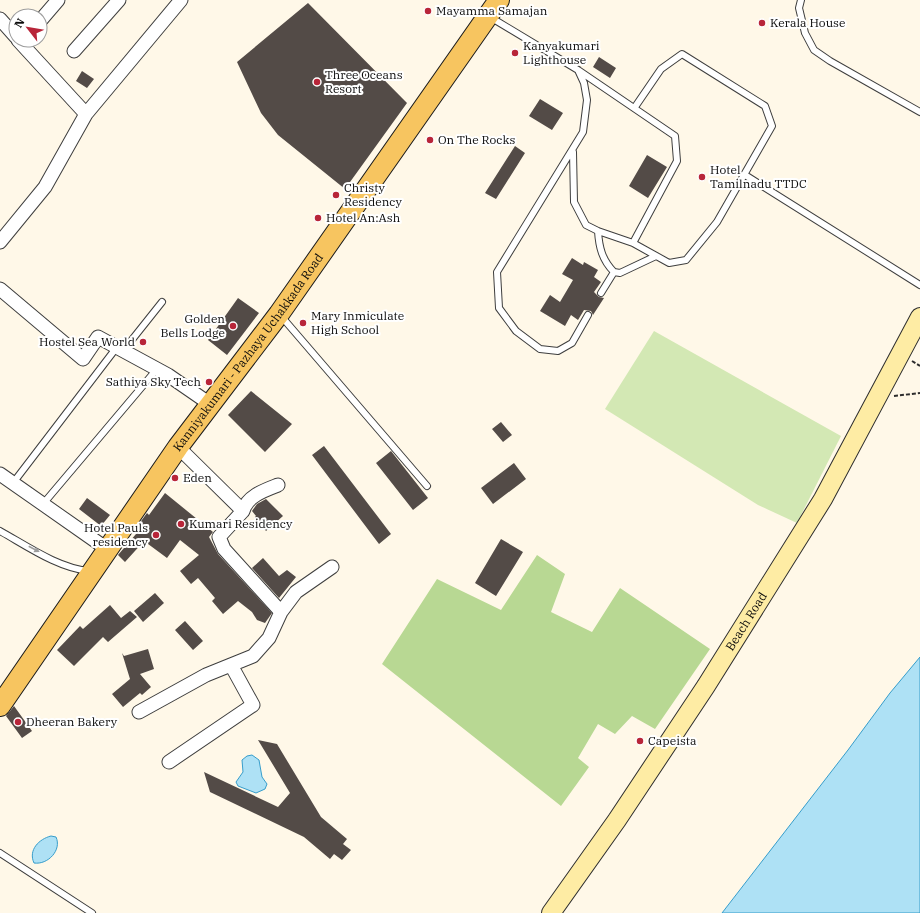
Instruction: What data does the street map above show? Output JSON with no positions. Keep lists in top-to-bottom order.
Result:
{
  "streets": {
    "main road": ["Kanniyakumari - Pazhaya Uchakkada Road"],
    "street": ["Beach Road"]
  },
  "places": [
    "Mayamma Samajan",
    "Kerala House",
    "Kanyakumari Lighthouse",
    "Three Oceans Resort",
    "On The Rocks",
    "Hotel Tamilnadu TTDC",
    "Christy Residency",
    "Hotel An:Ash",
    "Mary Inmiculate High School",
    "Golden Bells Lodge",
    "Hostel Sea World",
    "Sathiya Sky Tech",
    "Eden",
    "Kumari Residency",
    "Hotel Pauls residency",
    "Dheeran Bakery",
    "Capeista"
  ],
  "north": "top left"
}
